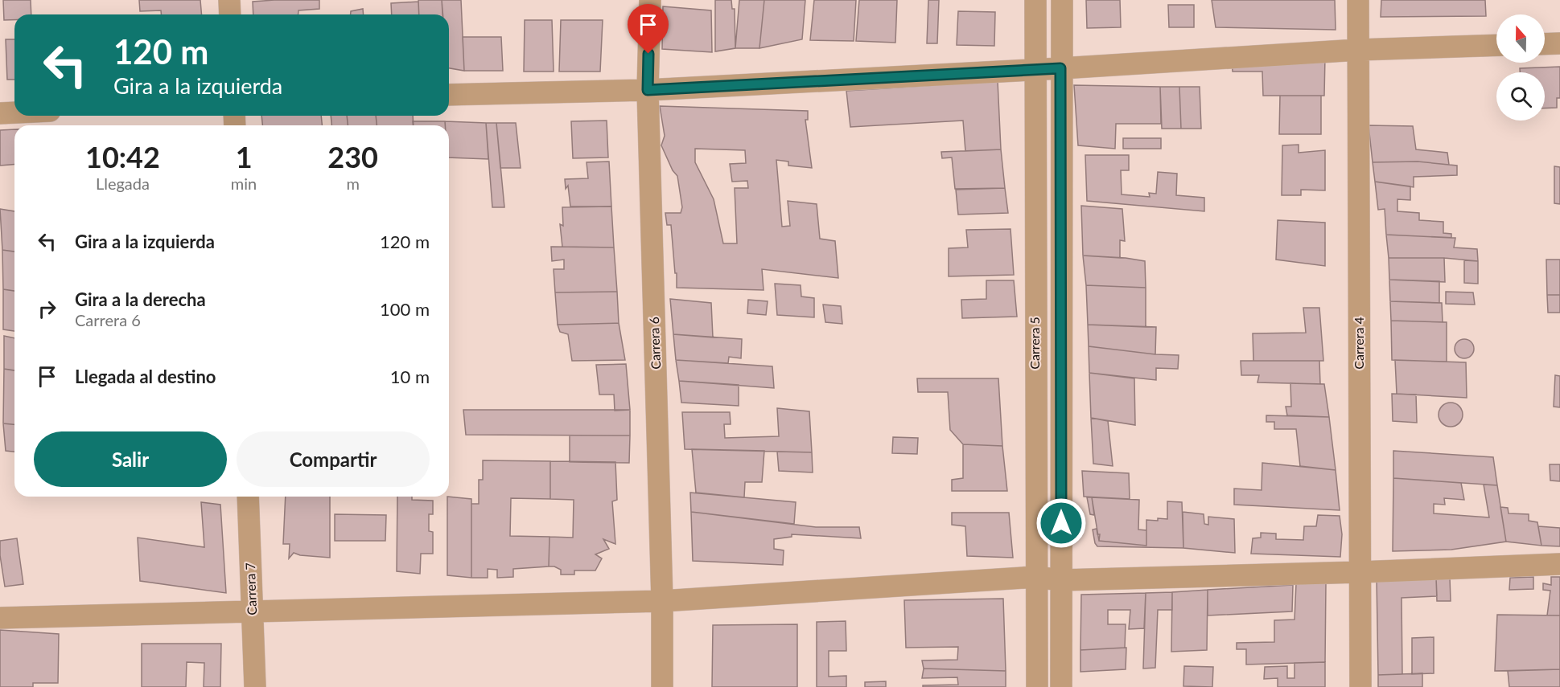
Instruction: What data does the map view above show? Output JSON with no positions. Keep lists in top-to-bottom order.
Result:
{
  "streets": {
    "street": [
      "Carrera 6",
      "Carrera 5",
      "Carrera 4",
      "Carrera 7"
    ]
  },
  "north": "top",
  "page": {
    "turn": ["120 m", "Gira a la izquierda"],
    "eta": [
      "10:42",
      "Llegada",
      "1",
      "min",
      "230",
      "m"
    ],
    "list": [
      {
        "name": "Gira a la izquierda",
        "value": "120 m"
      },
      {
        "name": "Gira a la derecha",
        "note": "Carrera 6",
        "value": "100 m"
      },
      {
        "name": "Llegada al destino",
        "value": "10 m"
      }
    ],
    "buttons": ["Salir", "Compartir"]
  }
}
